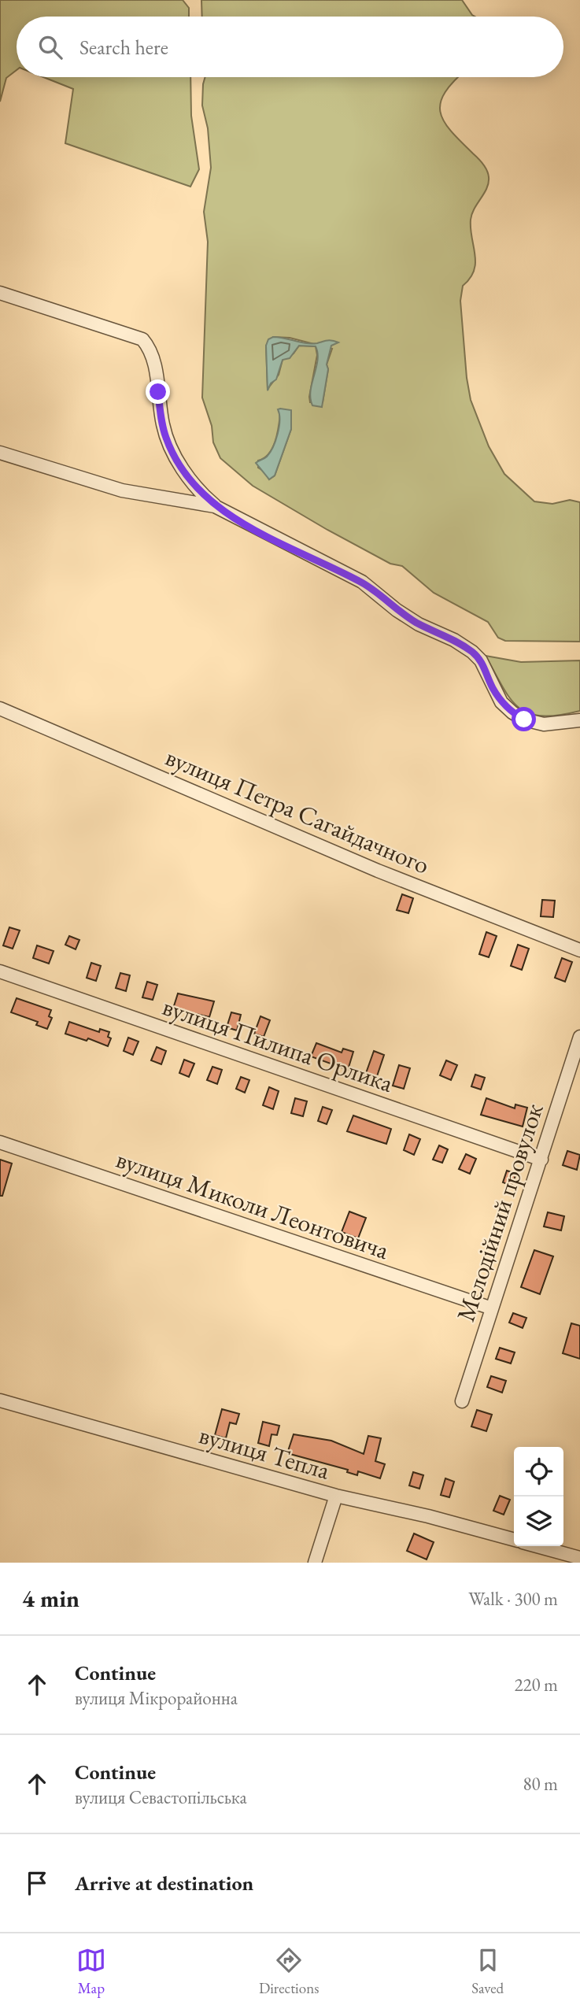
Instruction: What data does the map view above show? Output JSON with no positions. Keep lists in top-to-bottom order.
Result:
{
  "streets": {
    "street": [
      "вулиця Петра Сагайдачного",
      "вулиця Пилипа Орлика",
      "вулиця Миколи Леонтовича",
      "Мелодійний провулок",
      "вулиця Тепла"
    ]
  },
  "crossings": [
    ["вулиця Пилипа Орлика", "Мелодійний провулок"],
    ["вулиця Миколи Леонтовича", "Мелодійний провулок"]
  ],
  "page": {
    "search": "Search here",
    "heading": ["4 min", "Walk · 300 m"],
    "list": [
      ["Continue", "вулиця Мікрорайонна", "220 m"],
      ["Continue", "вулиця Севастопільська", "80 m"],
      "Arrive at destination"
    ],
    "nav": ["Map", "Directions", "Saved"]
  }
}
